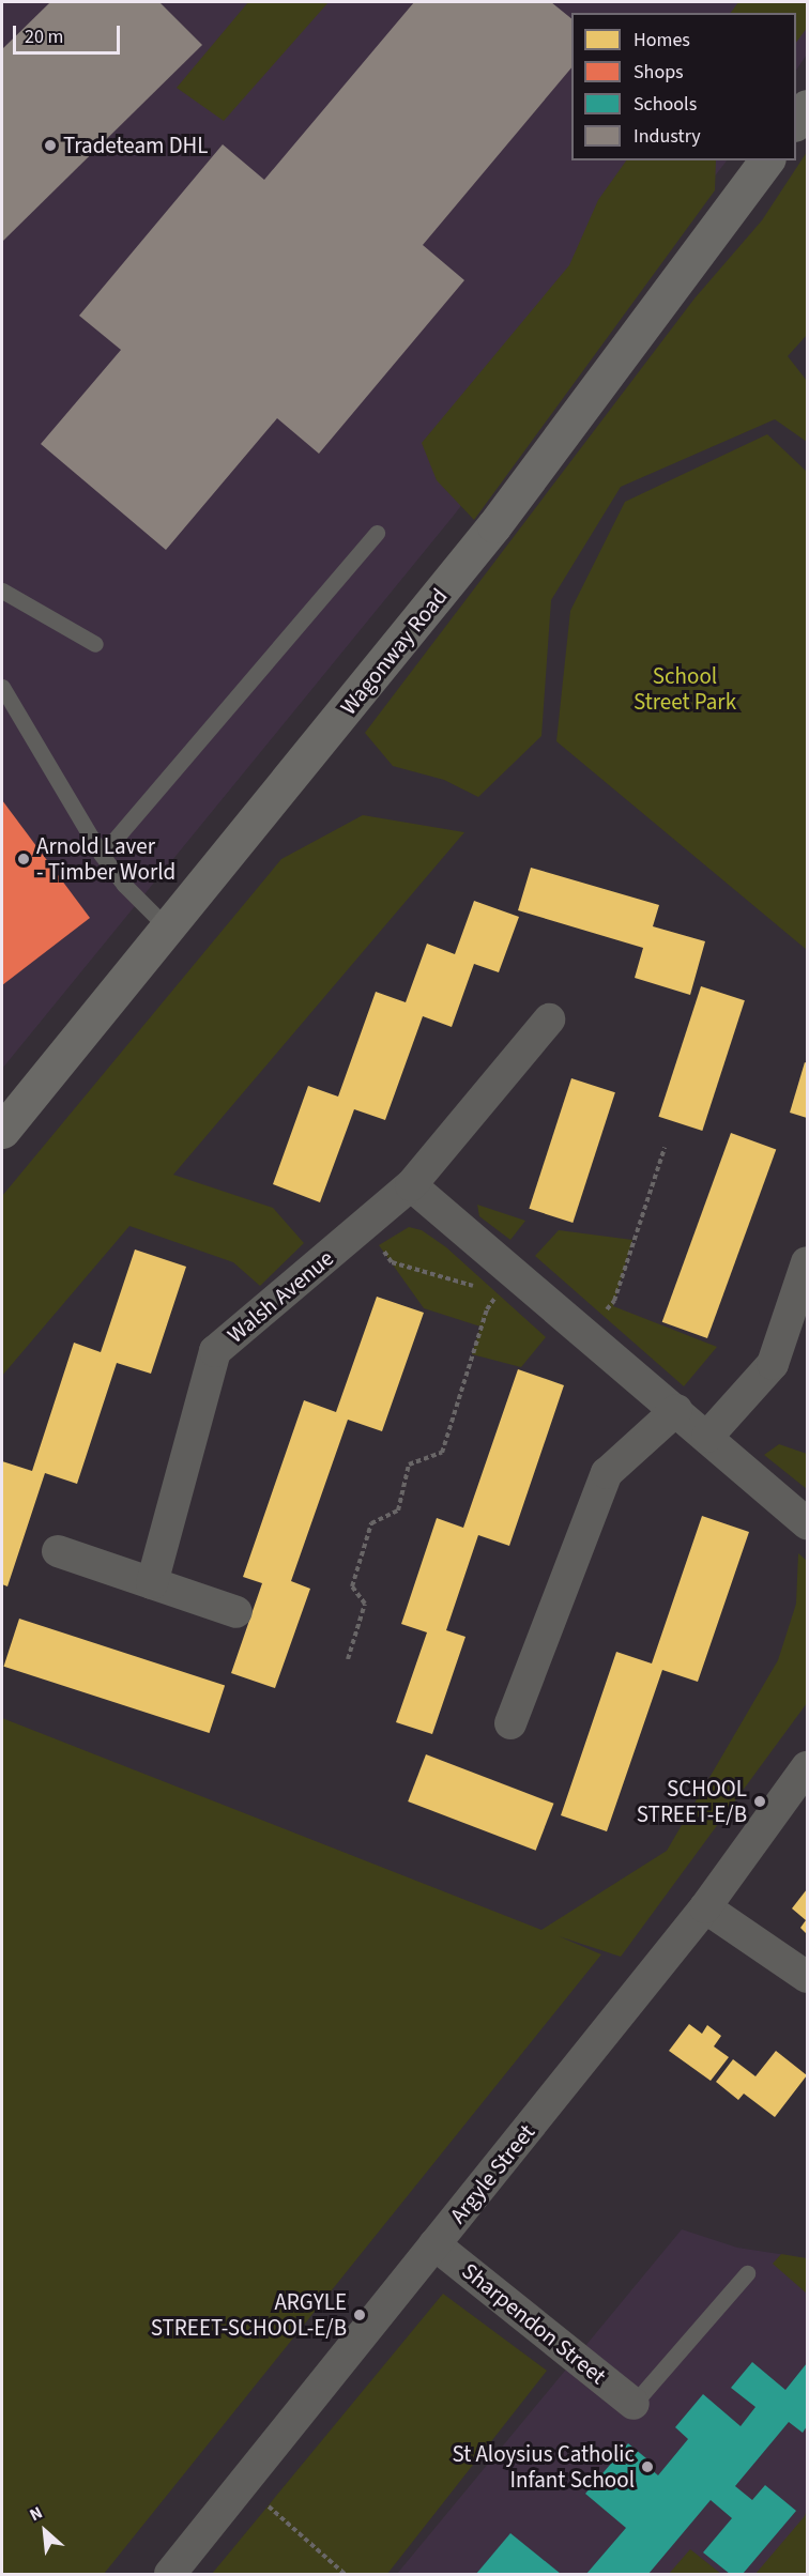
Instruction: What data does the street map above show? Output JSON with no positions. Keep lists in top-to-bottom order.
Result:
{
  "streets": {
    "main road": ["Wagonway Road"],
    "street": ["Walsh Avenue", "Argyle Street", "Sharpendon Street"]
  },
  "crossings": [
    ["Argyle Street", "Sharpendon Street"]
  ],
  "parks": ["School Street Park"],
  "places": [
    "Tradeteam DHL",
    "Arnold Laver - Timber World",
    "SCHOOL STREET-E/B",
    "ARGYLE STREET-SCHOOL-E/B",
    "St Aloysius Catholic Infant School"
  ],
  "legend": [
    "Homes",
    "Shops",
    "Schools",
    "Industry"
  ],
  "scale_bar": "20 m",
  "north": "top left"
}
